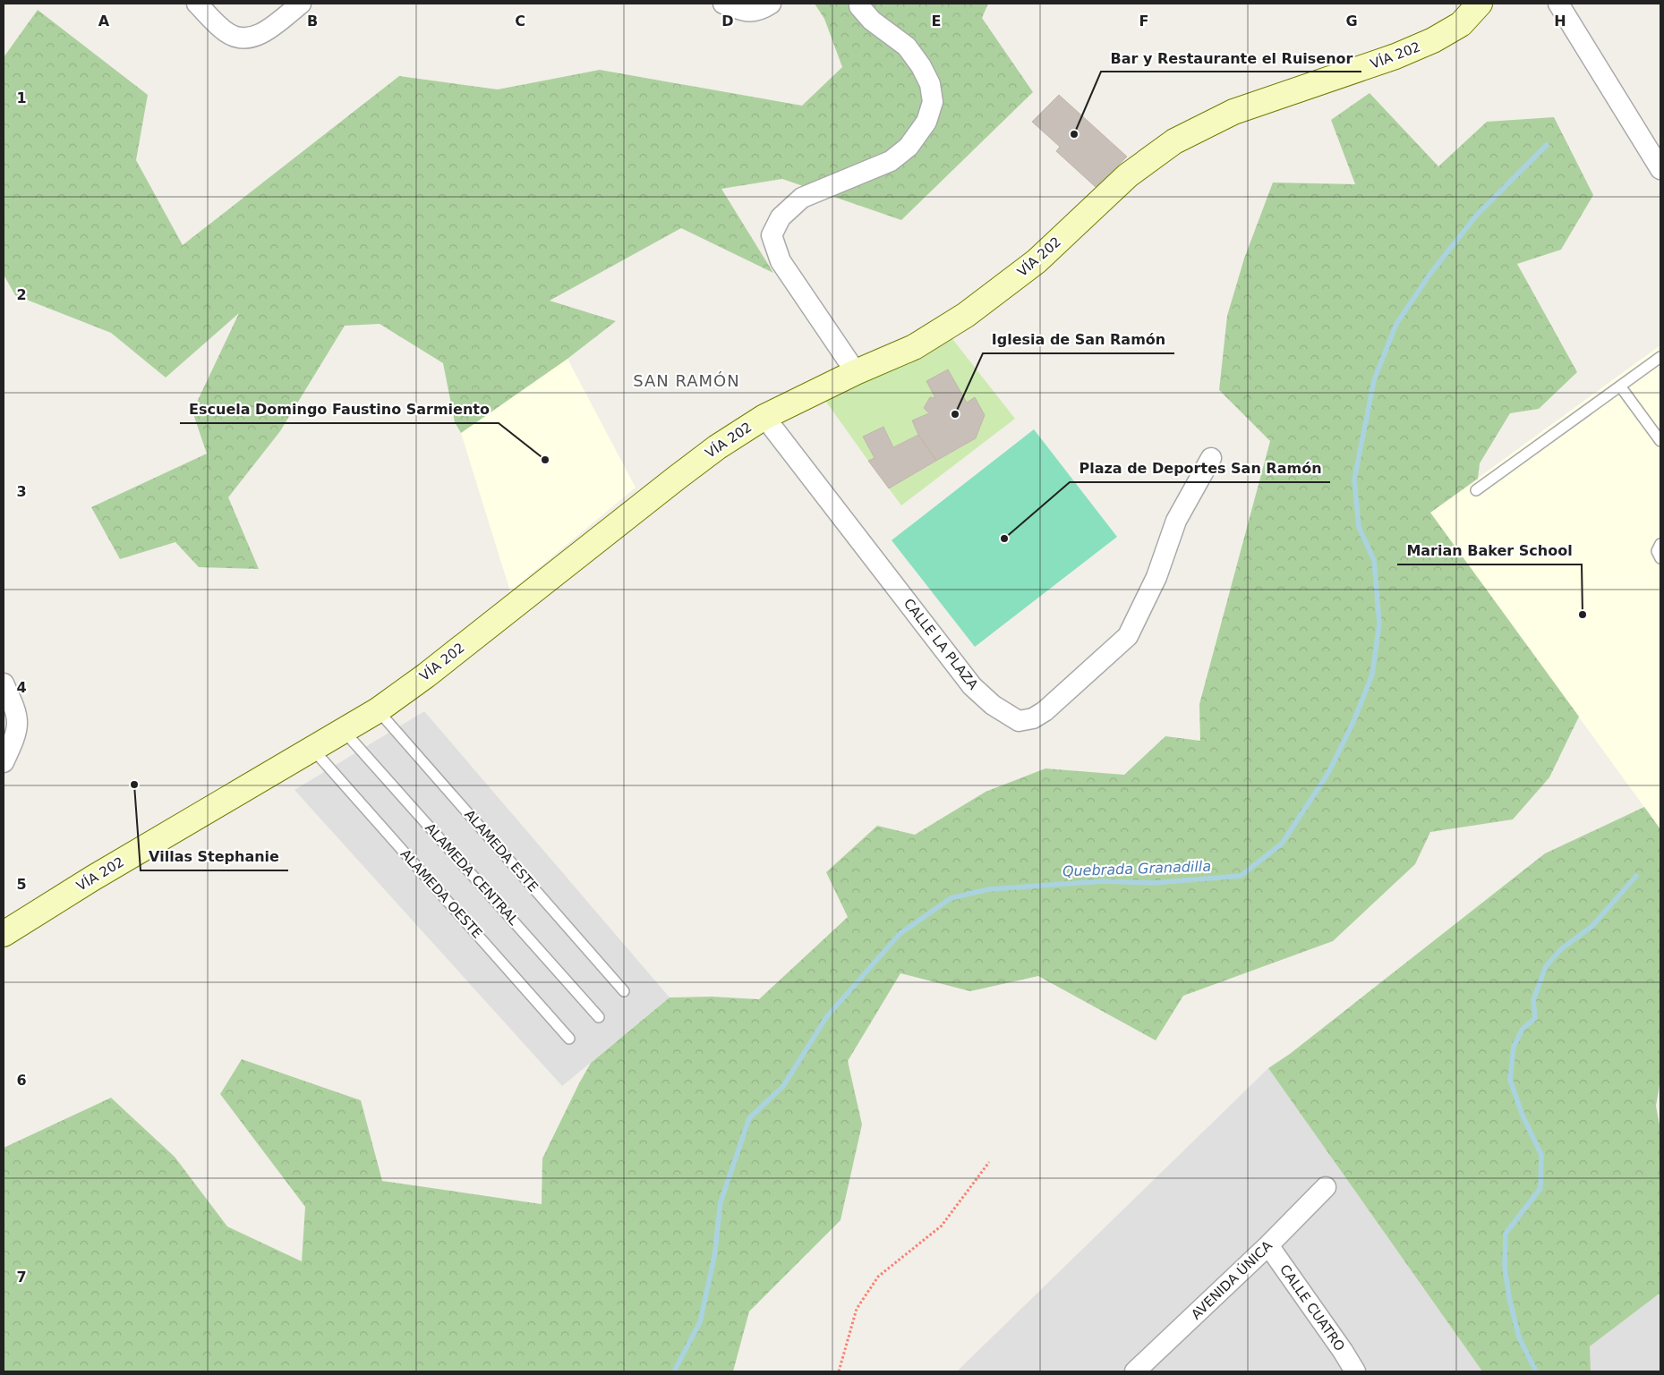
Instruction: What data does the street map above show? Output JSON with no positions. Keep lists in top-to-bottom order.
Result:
{
  "streets": {
    "main road": ["VÍA 202"],
    "street": ["CALLE LA PLAZA", "AVENIDA ÚNICA", "CALLE CUATRO"],
    "lane": ["ALAMEDA ESTE", "ALAMEDA CENTRAL", "ALAMEDA OESTE"]
  },
  "crossings": [
    ["VÍA 202", "CALLE LA PLAZA"],
    ["VÍA 202", "ALAMEDA ESTE"],
    ["VÍA 202", "ALAMEDA CENTRAL"],
    ["VÍA 202", "ALAMEDA OESTE"],
    ["AVENIDA ÚNICA", "CALLE CUATRO"]
  ],
  "districts": ["SAN RAMÓN"],
  "water": ["Quebrada Granadilla"],
  "places": [
    "Bar y Restaurante el Ruisenor",
    "Iglesia de San Ramón",
    "Escuela Domingo Faustino Sarmiento",
    "Plaza de Deportes San Ramón",
    "Marian Baker School",
    "Villas Stephanie"
  ],
  "grid": {
    "columns": [
      "A",
      "B",
      "C",
      "D",
      "E",
      "F",
      "G",
      "H"
    ],
    "rows": [
      "1",
      "2",
      "3",
      "4",
      "5",
      "6",
      "7"
    ]
  }
}
